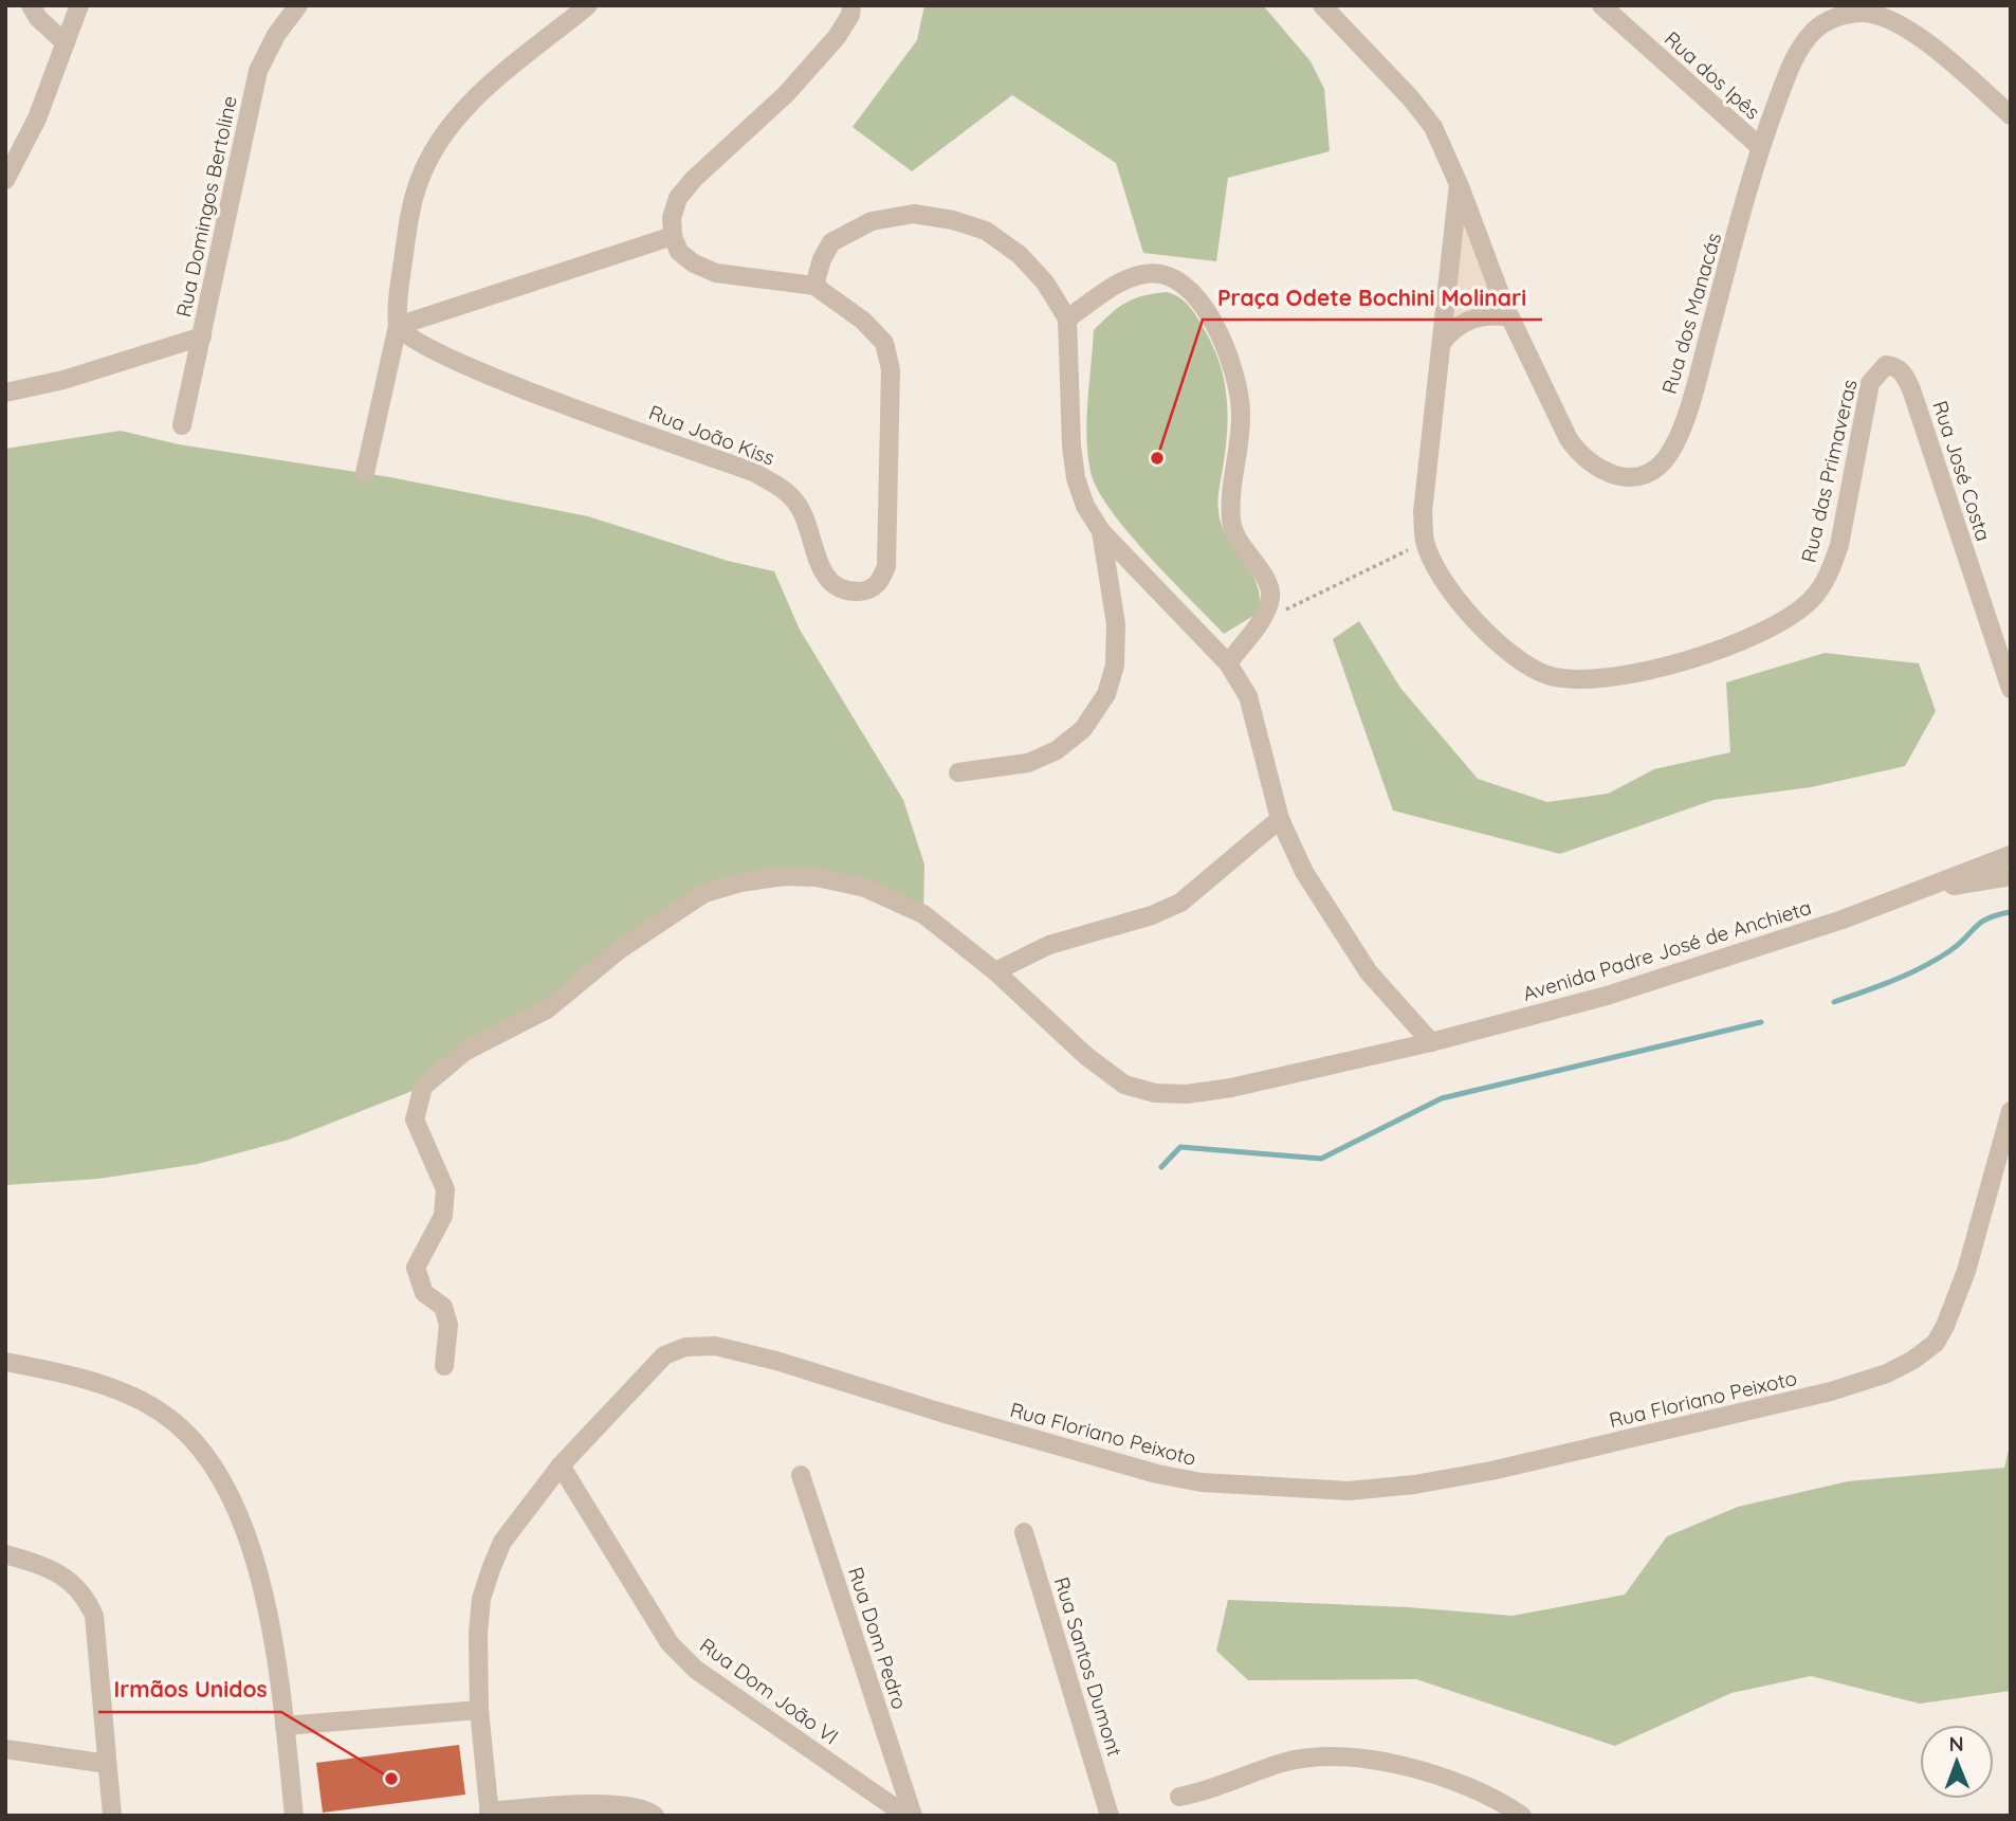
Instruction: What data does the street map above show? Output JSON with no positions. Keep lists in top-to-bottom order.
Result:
{
  "streets": {
    "street": [
      "Rua dos Ipês",
      "Rua Domingos Bertoline",
      "Rua dos Manacás",
      "Rua João Kiss",
      "Rua das Primaveras",
      "Rua José Costa",
      "Avenida Padre José de Anchieta",
      "Rua Floriano Peixoto",
      "Rua Dom Pedro",
      "Rua Santos Dumont",
      "Rua Dom João Vl"
    ]
  },
  "crossings": [
    ["Rua dos Ipês", "Rua dos Manacás"],
    ["Rua dos Manacás", "Rua das Primaveras"],
    ["Rua das Primaveras", "Rua José Costa"],
    ["Rua Floriano Peixoto", "Rua Dom João Vl"]
  ],
  "places": ["Praça Odete Bochini Molinari", "Irmãos Unidos"],
  "north": "top"
}
